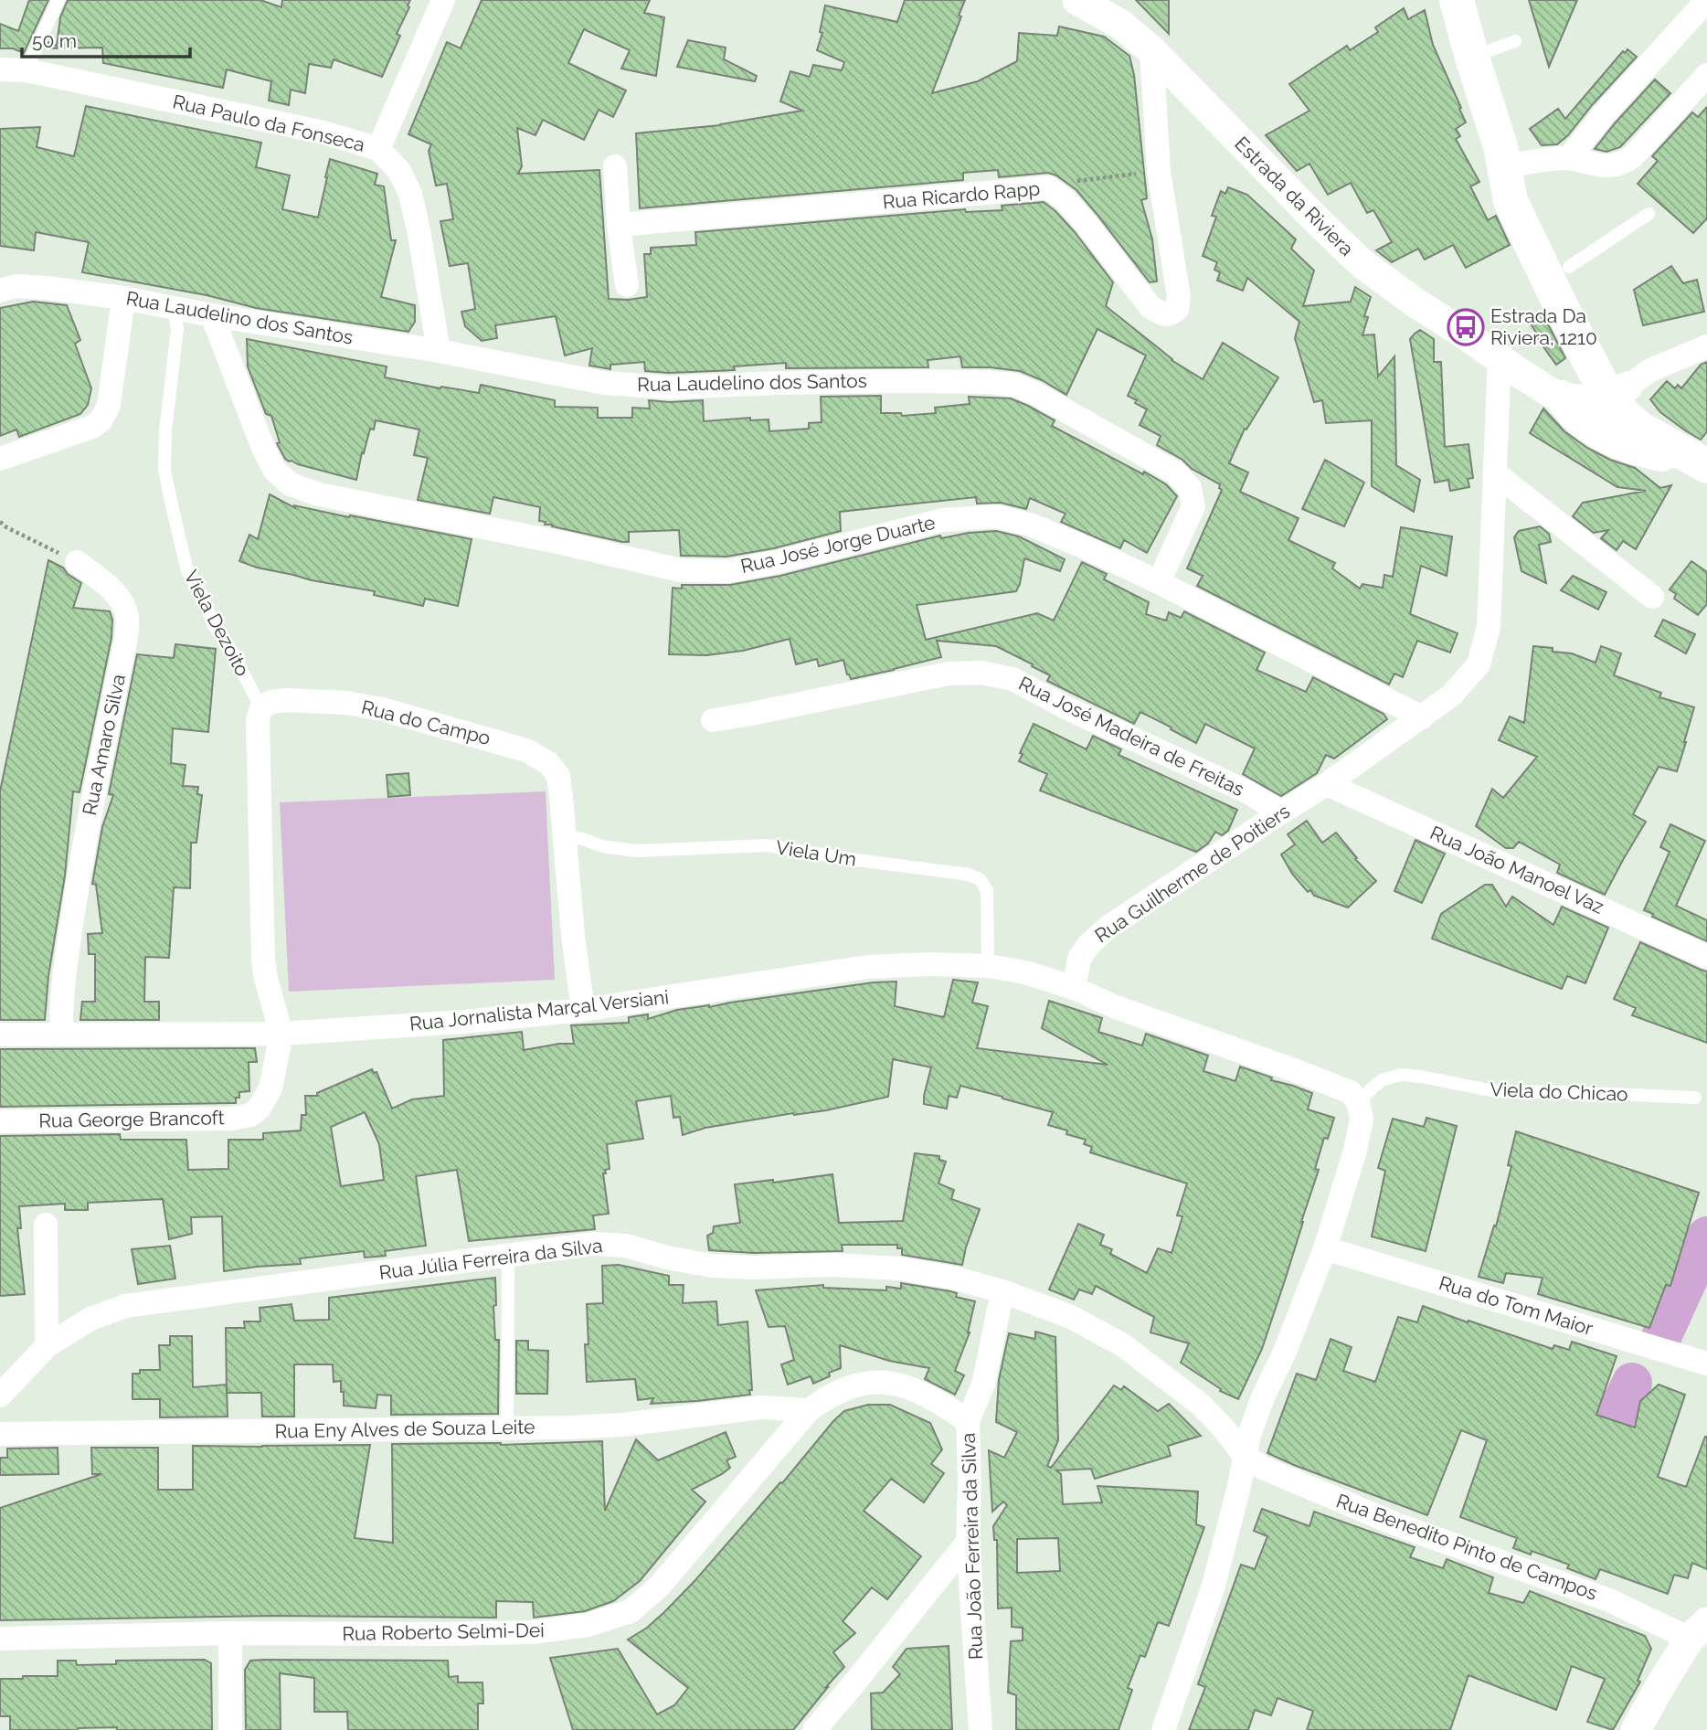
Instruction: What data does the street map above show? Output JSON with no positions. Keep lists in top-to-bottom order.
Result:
{
  "streets": {
    "street": [
      "Rua Paulo da Fonseca",
      "Rua Ricardo Rapp",
      "Estrada da Riviera",
      "Rua Laudelino dos Santos",
      "Rua José Jorge Duarte",
      "Rua do Campo",
      "Rua José Madeira de Freitas",
      "Rua Amaro Silva",
      "Rua João Manoel Vaz",
      "Rua Guilherme de Poitiers",
      "Rua Jornalista Marçal Versiani",
      "Rua George Brancoft",
      "Rua Júlia Ferreira da Silva",
      "Rua do Tom Maior",
      "Rua Eny Alves de Souza Leite",
      "Rua João Ferreira da Silva",
      "Rua Benedito Pinto de Campos",
      "Rua Roberto Selmi-Dei"
    ],
    "lane": ["Viela Dezoito", "Viela Um", "Viela do Chicao"]
  },
  "crossings": [
    ["Rua Ricardo Rapp", "Estrada da Riviera"],
    ["Estrada da Riviera", "Rua Guilherme de Poitiers"],
    ["Rua Laudelino dos Santos", "Rua José Jorge Duarte"],
    ["Rua Laudelino dos Santos", "Viela Dezoito"],
    ["Rua José Jorge Duarte", "Rua Guilherme de Poitiers"],
    ["Viela Dezoito", "Rua do Campo"],
    ["Rua do Campo", "Viela Um"],
    ["Rua do Campo", "Rua Jornalista Marçal Versiani"],
    ["Rua José Madeira de Freitas", "Rua Guilherme de Poitiers"],
    ["Rua Amaro Silva", "Rua Jornalista Marçal Versiani"],
    ["Viela Um", "Rua Jornalista Marçal Versiani"],
    ["Rua João Manoel Vaz", "Rua Guilherme de Poitiers"],
    ["Rua Guilherme de Poitiers", "Rua Jornalista Marçal Versiani"],
    ["Rua Jornalista Marçal Versiani", "Rua George Brancoft"],
    ["Rua Júlia Ferreira da Silva", "Rua João Ferreira da Silva"],
    ["Rua Júlia Ferreira da Silva", "Rua Benedito Pinto de Campos"],
    ["Rua Eny Alves de Souza Leite", "Rua Roberto Selmi-Dei"],
    ["Rua João Ferreira da Silva", "Rua Roberto Selmi-Dei"]
  ],
  "places": {
    "bus stop": ["Estrada Da Riviera, 1210"]
  },
  "scale_bar": "50 m"
}
